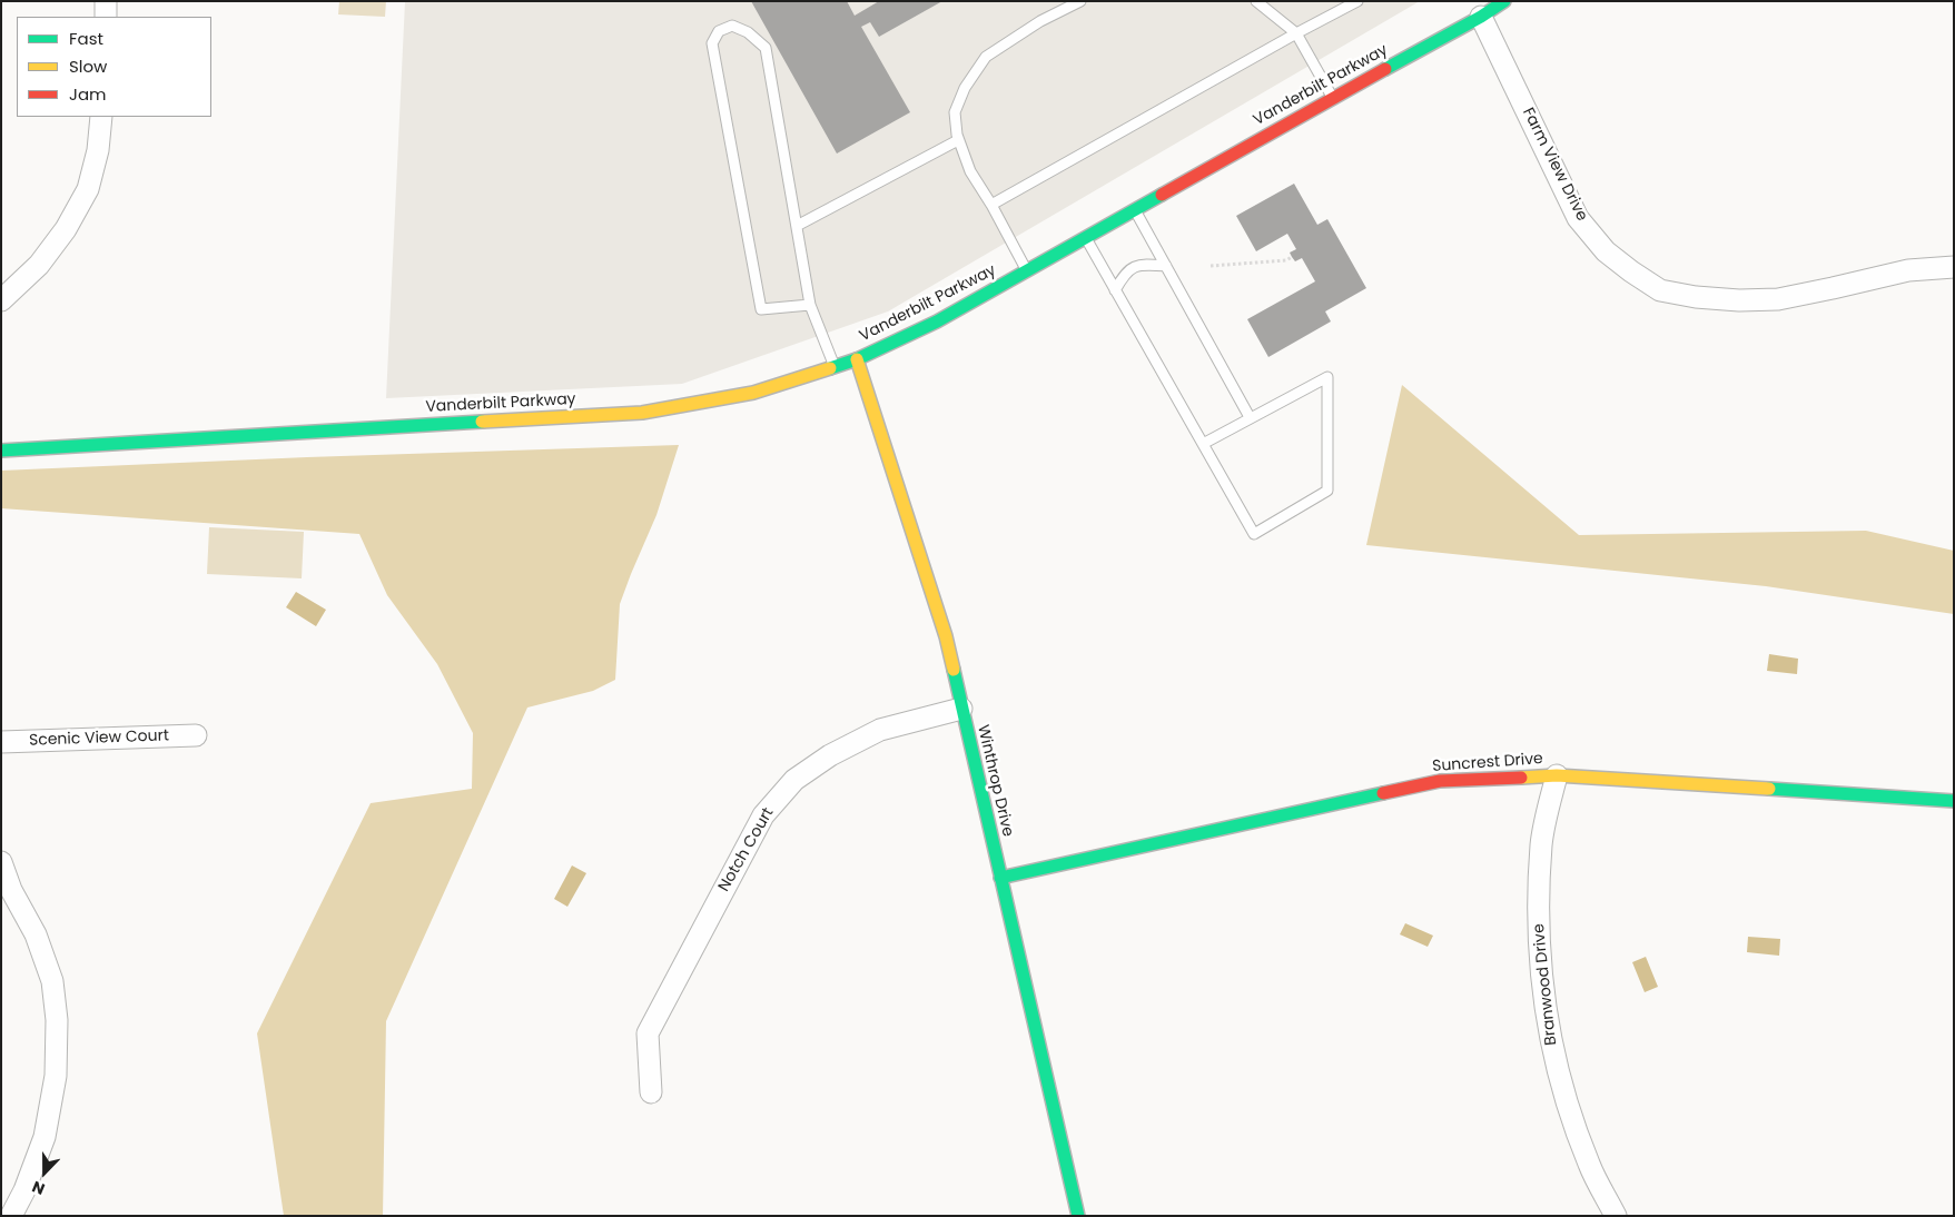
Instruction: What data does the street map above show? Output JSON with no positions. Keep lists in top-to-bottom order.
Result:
{
  "streets": {
    "street": [
      "Vanderbilt Parkway",
      "Farm View Drive",
      "Scenic View Court",
      "Suncrest Drive",
      "Winthrop Drive",
      "Notch Court",
      "Branwood Drive"
    ]
  },
  "crossings": [
    ["Vanderbilt Parkway", "Farm View Drive"],
    ["Vanderbilt Parkway", "Winthrop Drive"],
    ["Suncrest Drive", "Winthrop Drive"],
    ["Suncrest Drive", "Branwood Drive"],
    ["Winthrop Drive", "Notch Court"]
  ],
  "legend": ["Fast", "Slow", "Jam"],
  "north": "bottom"
}
